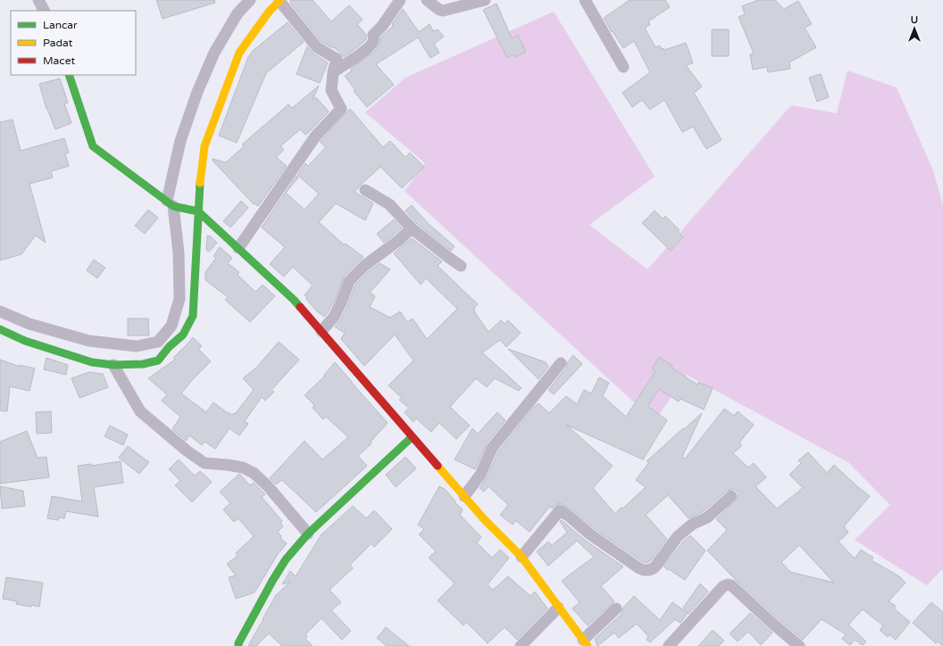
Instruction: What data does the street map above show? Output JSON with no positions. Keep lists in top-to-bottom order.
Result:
{
  "legend": ["Lancar", "Padat", "Macet"],
  "north": "top"
}
